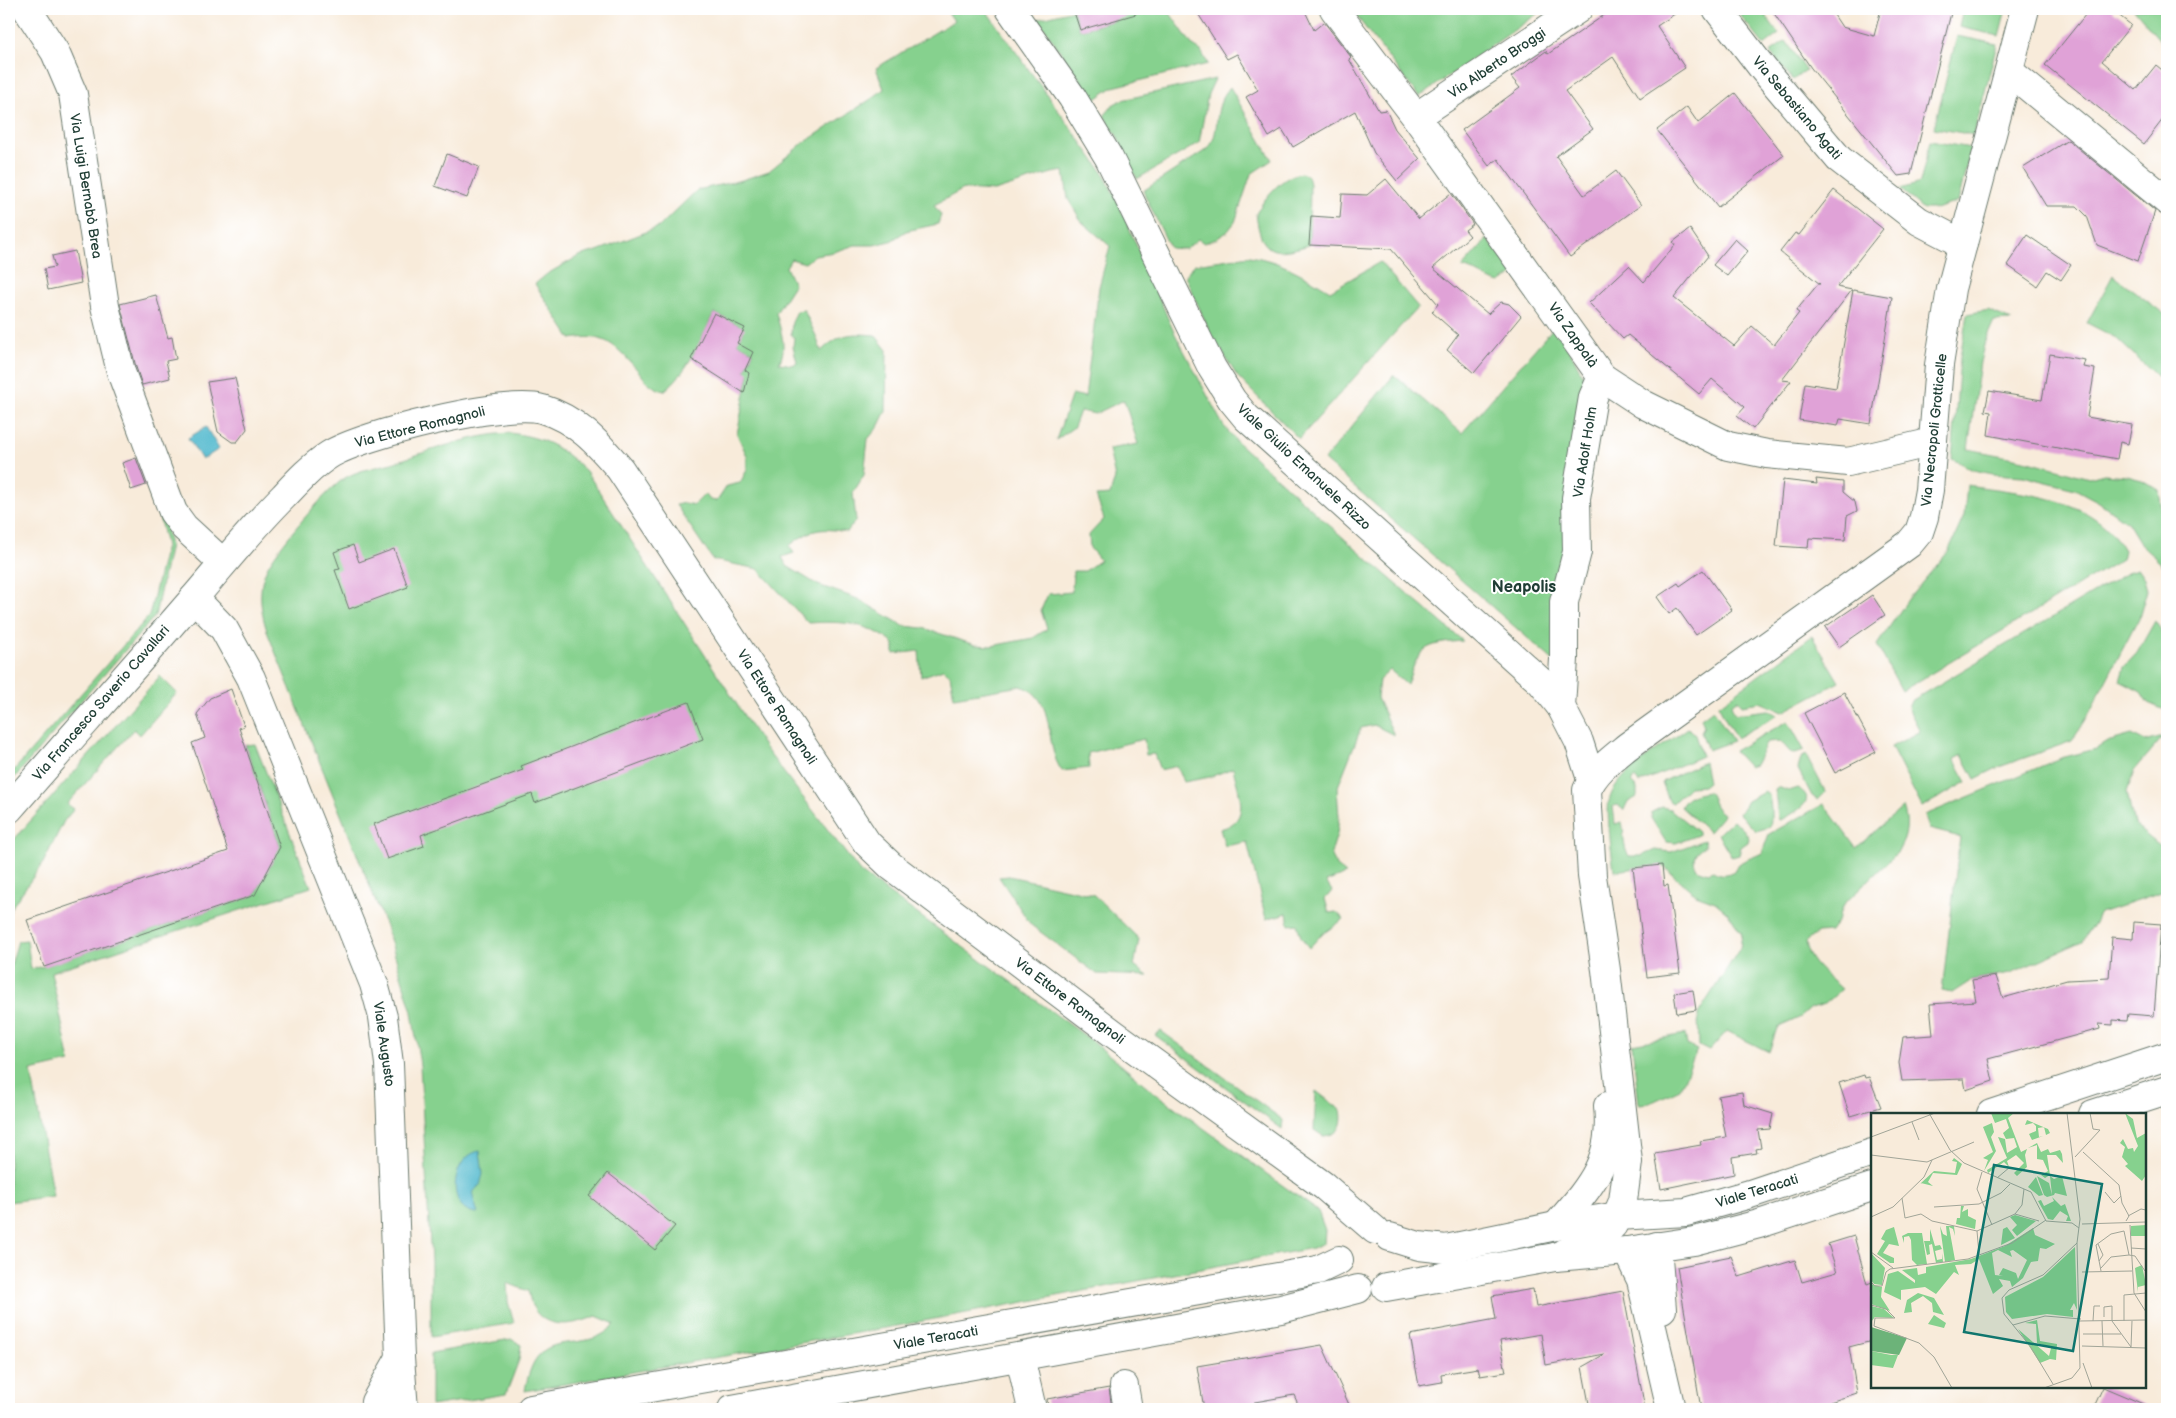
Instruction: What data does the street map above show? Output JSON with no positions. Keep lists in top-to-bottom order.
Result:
{
  "streets": {
    "main road": [
      "Via Alberto Broggi",
      "Via Sebastiano Agati",
      "Via Luigi Bernabò Brea",
      "Via Zappalà",
      "Via Ettore Romagnoli",
      "Via Necropoli Grotticelle",
      "Via Adolf Holm",
      "Viale Giulio Emanuele Rizzo",
      "Via Francesco Saverio Cavallari",
      "Viale Augusto",
      "Viale Teracati"
    ]
  },
  "crossings": [
    ["Via Alberto Broggi", "Via Zappalà"],
    ["Via Sebastiano Agati", "Via Necropoli Grotticelle"],
    ["Via Luigi Bernabò Brea", "Via Ettore Romagnoli"],
    ["Via Zappalà", "Via Necropoli Grotticelle"],
    ["Via Zappalà", "Via Adolf Holm"],
    ["Via Ettore Romagnoli", "Via Francesco Saverio Cavallari"],
    ["Via Ettore Romagnoli", "Viale Augusto"],
    ["Via Ettore Romagnoli", "Viale Teracati"],
    ["Via Necropoli Grotticelle", "Viale Giulio Emanuele Rizzo"],
    ["Via Adolf Holm", "Viale Giulio Emanuele Rizzo"],
    ["Via Francesco Saverio Cavallari", "Viale Augusto"]
  ],
  "districts": ["Neapolis"]
}
